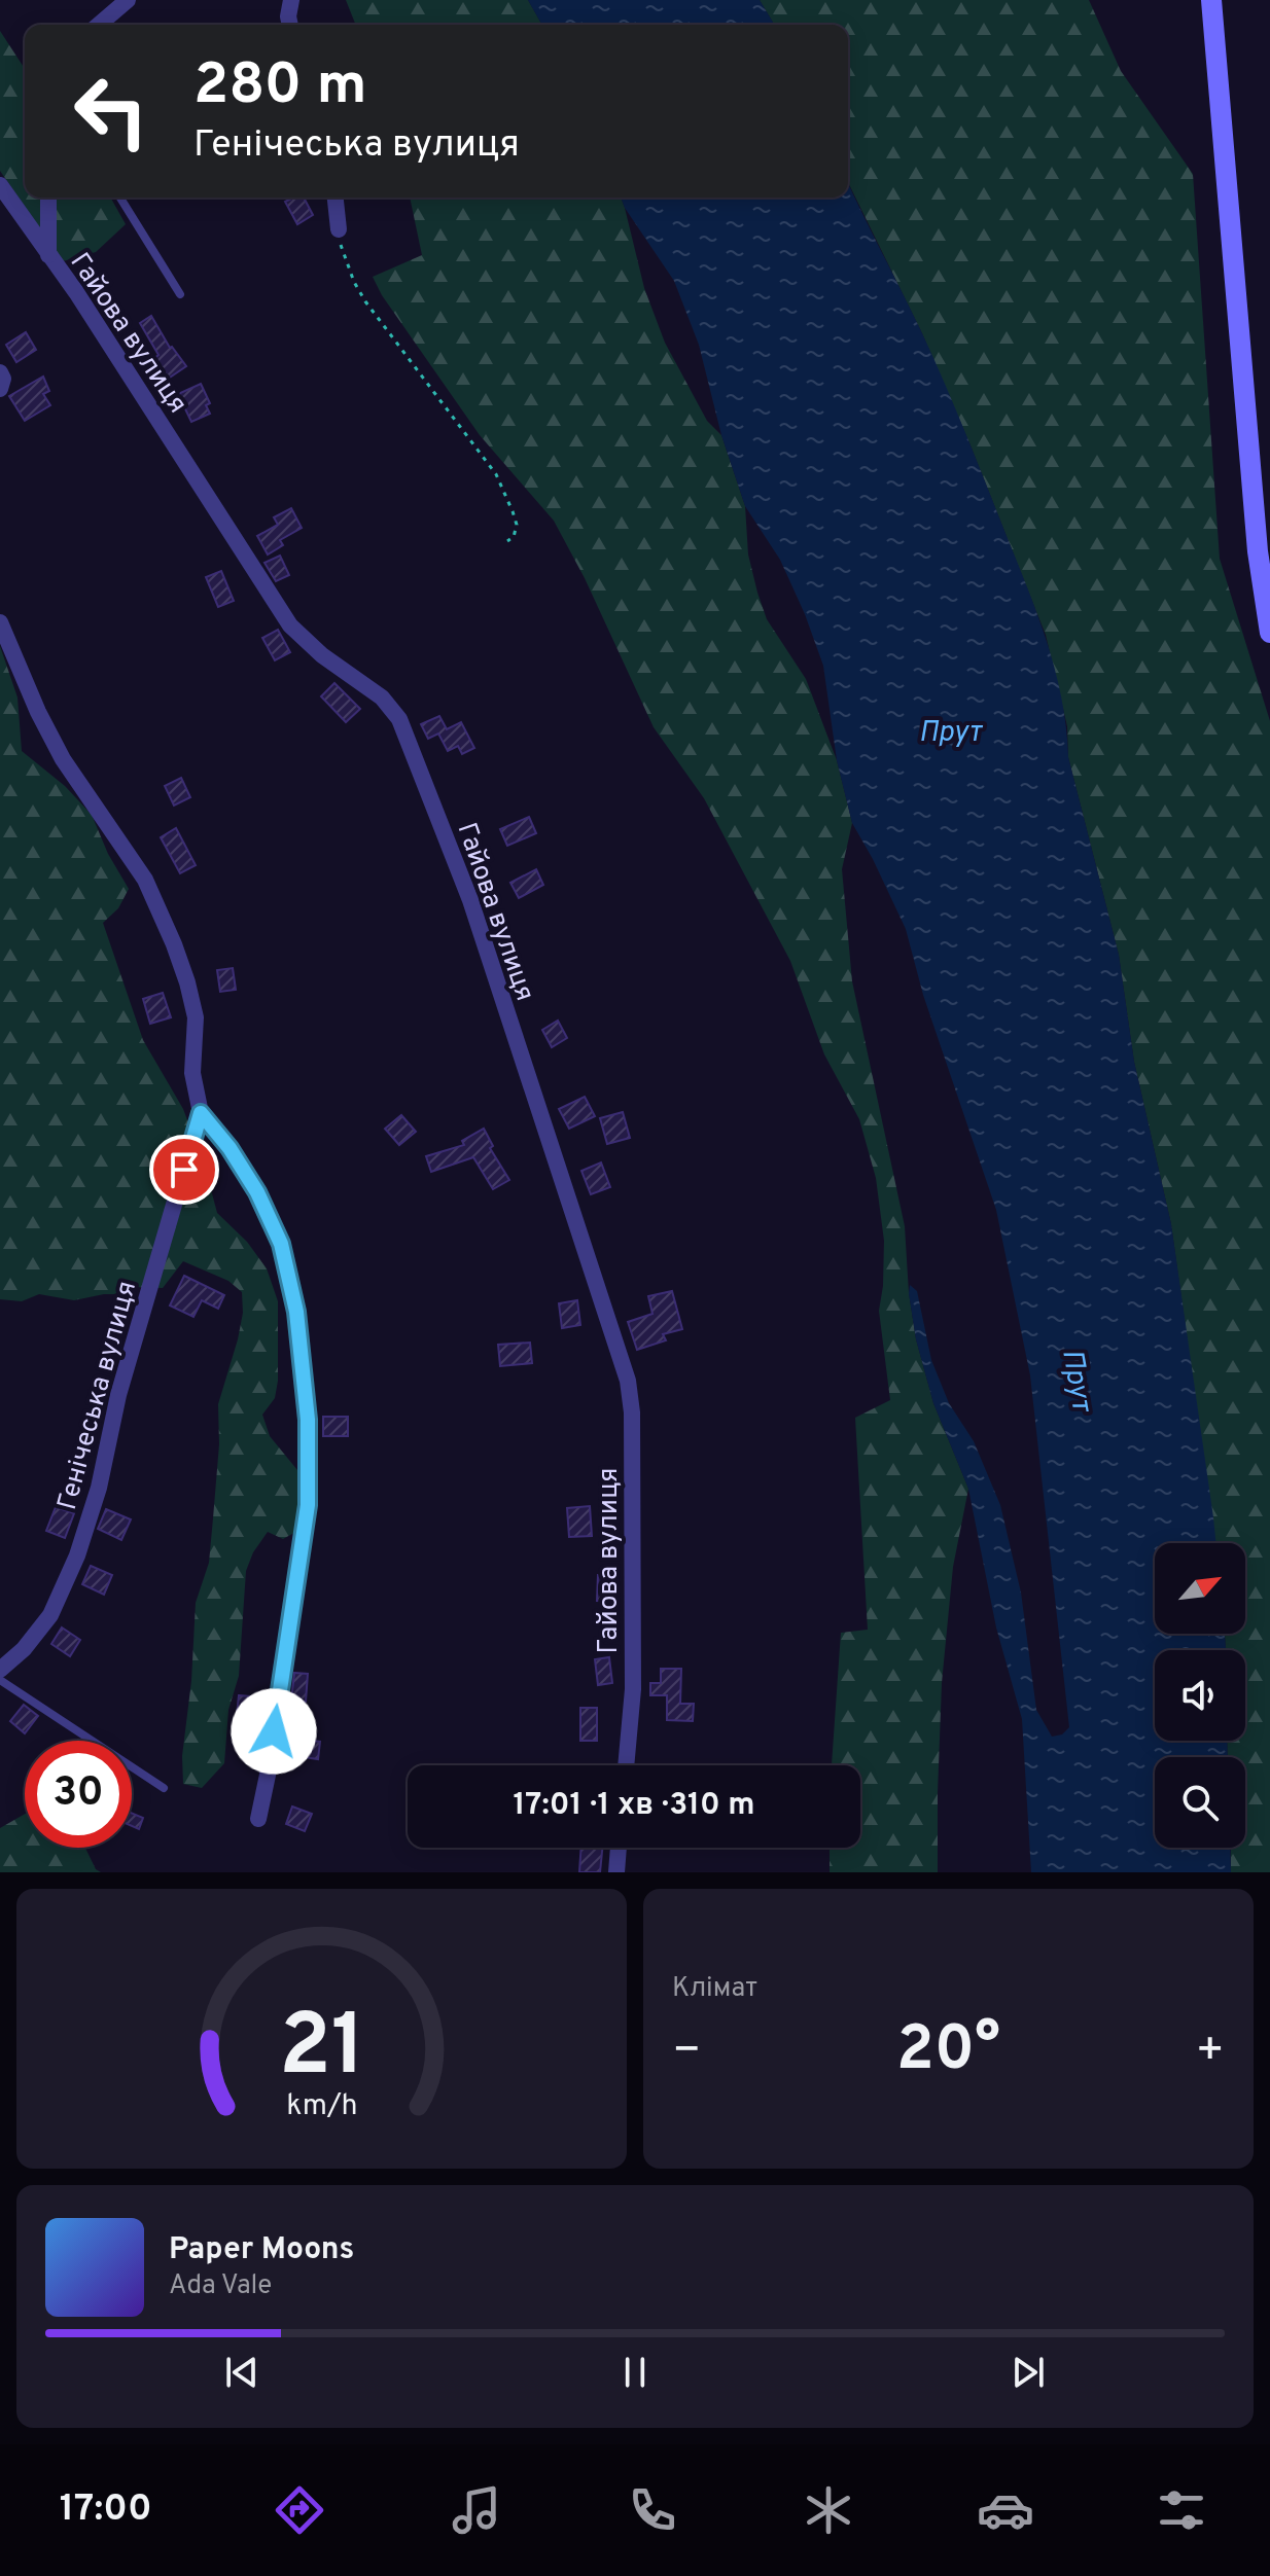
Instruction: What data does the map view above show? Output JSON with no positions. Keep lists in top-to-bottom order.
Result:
{
  "streets": {
    "street": ["Гайова вулиця", "Генічеська вулиця"]
  },
  "water": ["Прут"],
  "north": "top right",
  "page": {
    "turn": ["280 m", "Генічеська вулиця"],
    "limit": "30",
    "trip": "17:01 · 1 хв · 310 m",
    "tile": "Клімат",
    "heat": ["−", "20°", "+"],
    "song": ["Paper Moons", "Ada Vale"],
    "tabs": "17:00",
    "gauge": ["21", "km/h"]
  }
}
